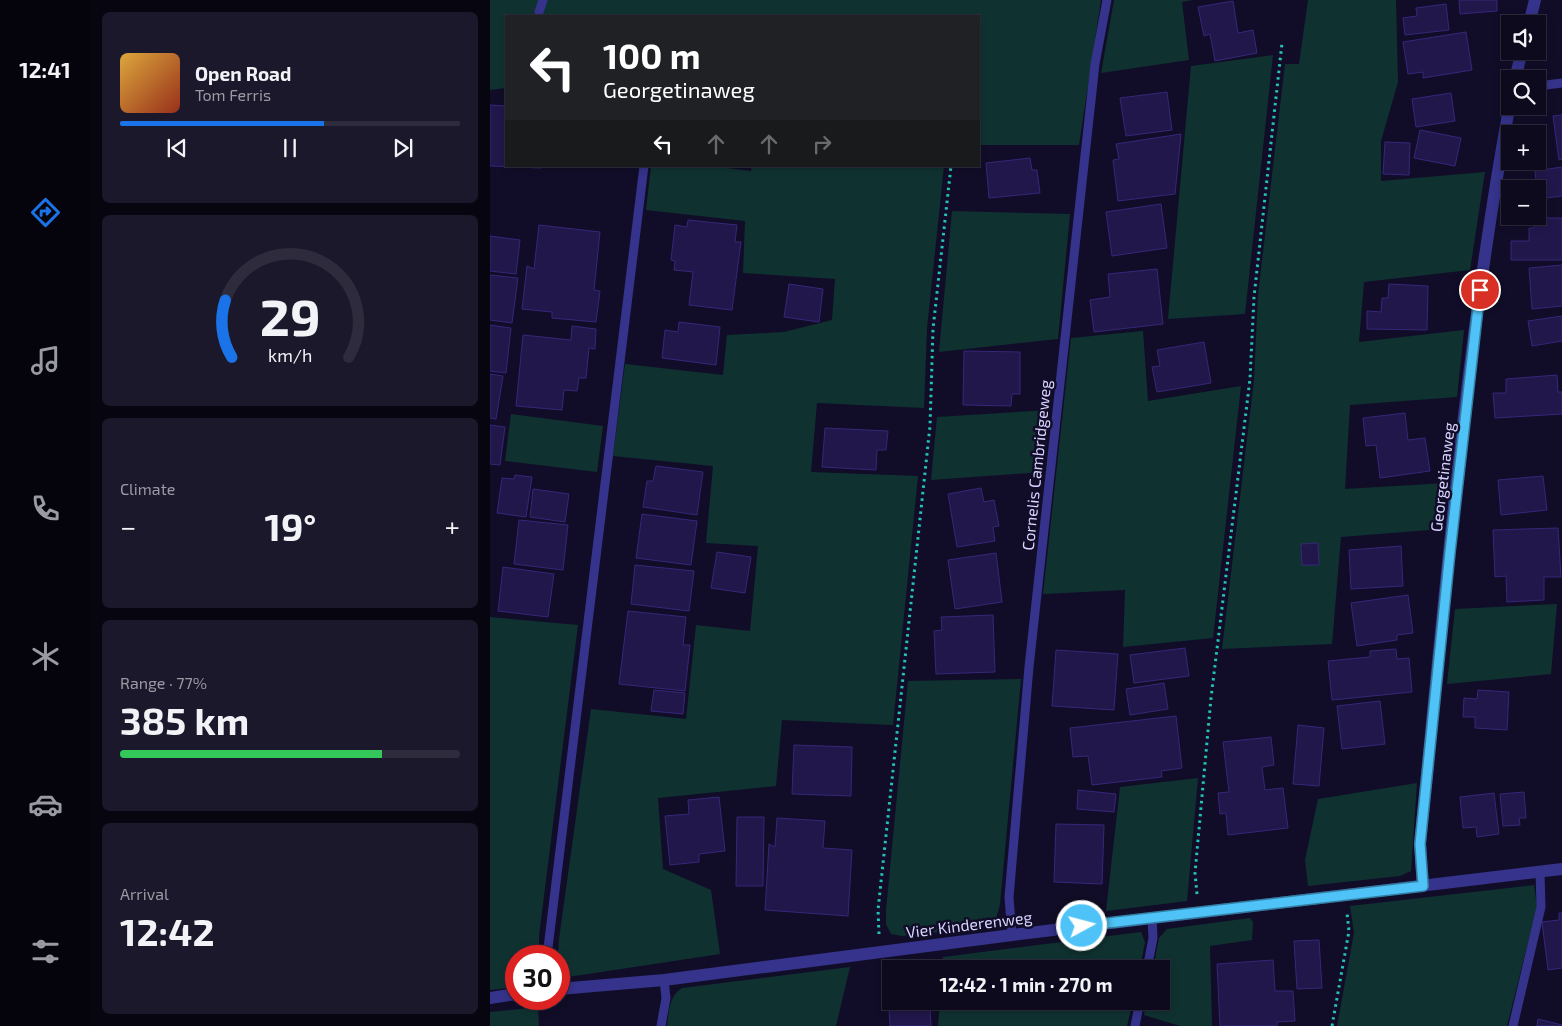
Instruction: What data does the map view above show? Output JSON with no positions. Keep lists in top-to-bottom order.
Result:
{
  "streets": {
    "street": ["Georgetinaweg", "Vier Kinderenweg"],
    "lane": ["Cornelis Cambridgeweg"]
  },
  "crossings": [
    ["Cornelis Cambridgeweg", "Vier Kinderenweg"],
    ["Georgetinaweg", "Vier Kinderenweg"]
  ],
  "page": {
    "tabs": "12:41",
    "map_buttons": ["+", "−"],
    "turn": ["100 m", "Georgetinaweg"],
    "song": ["Open Road", "Tom Ferris"],
    "tile": [
      "Climate",
      ["Range · 77%", "385 km"],
      ["Arrival", "12:42"]
    ],
    "heat": ["−", "19°", "+"],
    "limit": "30",
    "trip": "12:42 · 1 min · 270 m",
    "gauge": ["29", "km/h"]
  }
}
